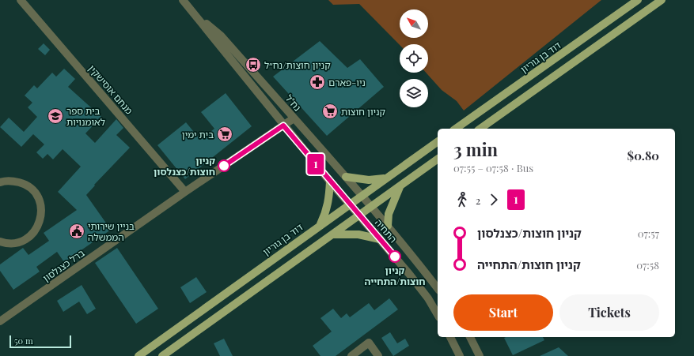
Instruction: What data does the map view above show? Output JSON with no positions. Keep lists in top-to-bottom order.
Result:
{
  "streets": {
    "main road": ["דוד בן גוריון"],
    "street": [
      "מנחם אוסישקין",
      "נח\"ל",
      "התחיה",
      "ברל כצנלסון"
    ]
  },
  "crossings": [
    ["דוד בן גוריון", "נח\"ל"],
    ["דוד בן גוריון", "התחיה"],
    ["מנחם אוסישקין", "ברל כצנלסון"],
    ["נח\"ל", "התחיה"],
    ["נח\"ל", "ברל כצנלסון"]
  ],
  "places": {
    "bus stop": ["קניון חוצות/נח״ל"],
    "pharmacy": ["ניו-פארם"],
    "supermarket": ["קניון חוצות", "בית ימין"],
    "school or university": ["בית ספר לאומנויות"],
    "other": ["קניון חוצות/כצנלסון", "קניון חוצות/התחייה"],
    "public building": ["בניין שירותי הממשלה"]
  },
  "lines": ["bus line 1"],
  "scale_bar": "50 m",
  "north": "top left",
  "page": {
    "on_map": "1",
    "heading": ["3 min", "07:55 – 07:58 · Bus", "$0.80"],
    "legs": ["2", "1"],
    "list": [
      {
        "name": "קניון חוצות/כצנלסון",
        "value": "07:57"
      },
      {
        "name": "קניון חוצות/התחייה",
        "value": "07:58"
      }
    ],
    "buttons": ["Start", "Tickets"],
    "scale": "50 m"
  }
}
